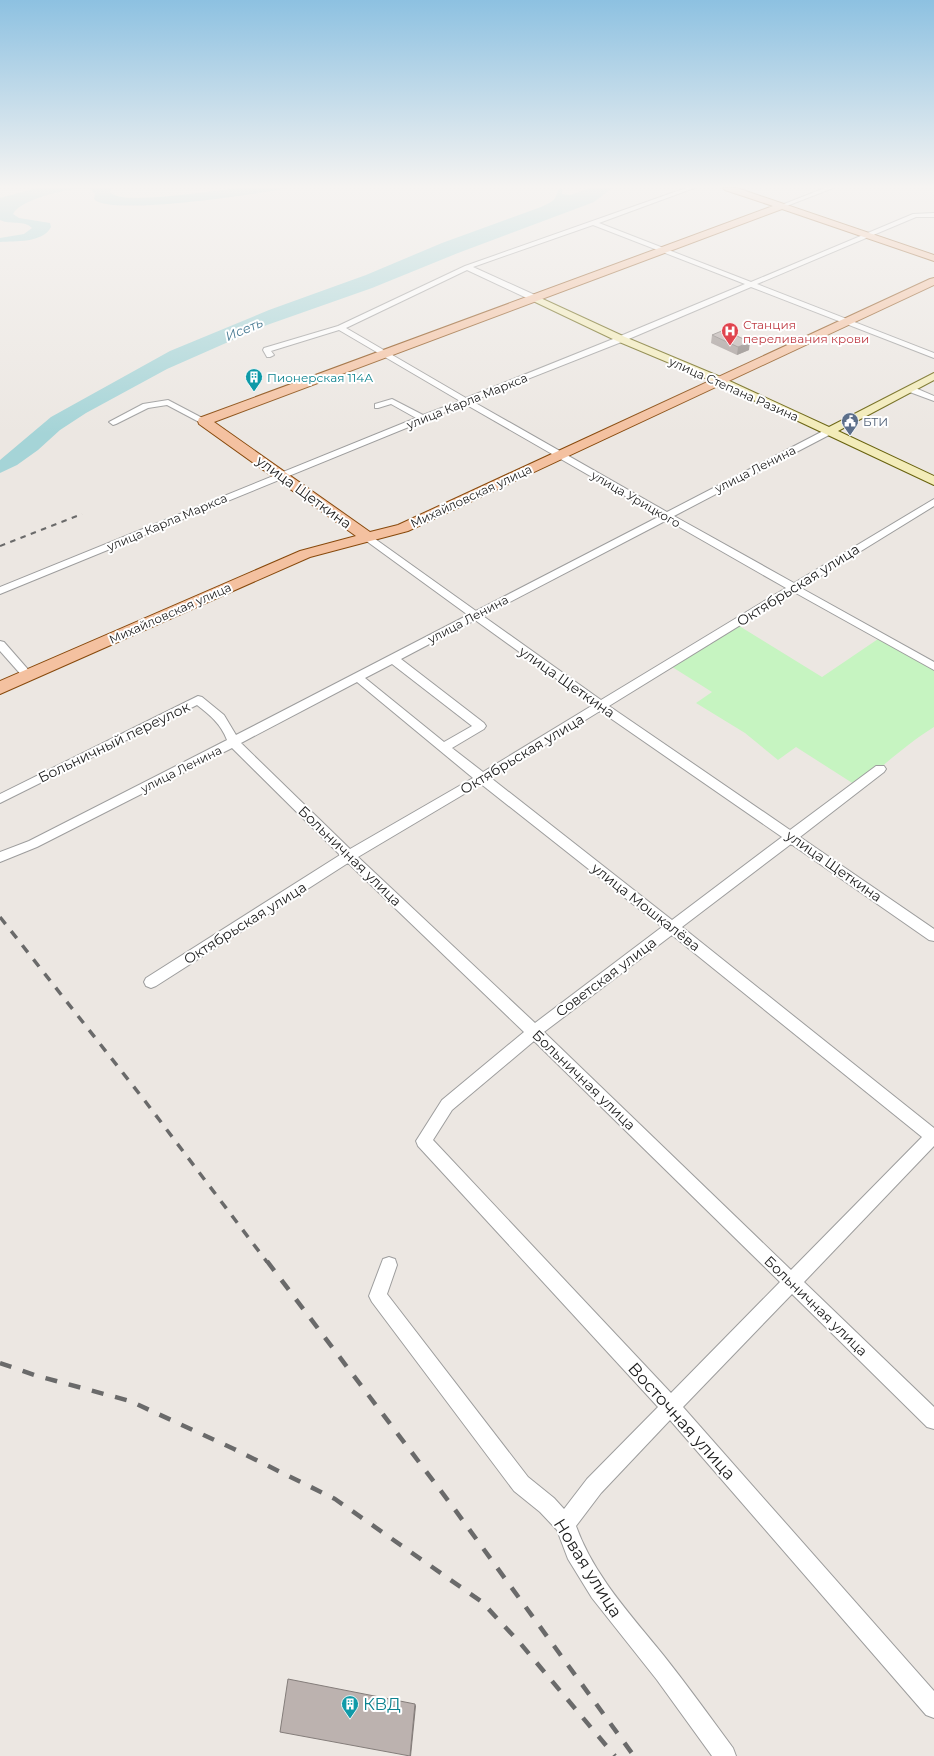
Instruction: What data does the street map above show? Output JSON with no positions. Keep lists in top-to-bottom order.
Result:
{
  "streets": {
    "main road": [
      "улица Степана Разина",
      "улица Ленина",
      "улица Щеткина",
      "Михайловская улица"
    ],
    "street": [
      "улица Карла Маркса",
      "улица Урицкого",
      "Октябрьская улица",
      "Больничный переулок",
      "Больничная улица",
      "улица Мошкалёва",
      "Советская улица",
      "Восточная улица",
      "Новая улица"
    ]
  },
  "crossings": [
    ["улица Степана Разина", "улица Карла Маркса"],
    ["улица Степана Разина", "улица Ленина"],
    ["улица Степана Разина", "Михайловская улица"],
    ["улица Карла Маркса", "улица Щеткина"],
    ["улица Карла Маркса", "улица Урицкого"],
    ["улица Ленина", "улица Щеткина"],
    ["улица Ленина", "улица Урицкого"],
    ["улица Ленина", "Больничный переулок"],
    ["улица Ленина", "Больничная улица"],
    ["улица Ленина", "улица Мошкалёва"],
    ["улица Щеткина", "Михайловская улица"],
    ["улица Щеткина", "Октябрьская улица"],
    ["улица Щеткина", "Советская улица"],
    ["Михайловская улица", "улица Урицкого"],
    ["улица Урицкого", "Октябрьская улица"],
    ["Октябрьская улица", "Больничная улица"],
    ["Октябрьская улица", "улица Мошкалёва"],
    ["Больничный переулок", "Больничная улица"],
    ["Больничная улица", "Советская улица"],
    ["улица Мошкалёва", "Советская улица"],
    ["Советская улица", "Восточная улица"]
  ],
  "water": ["Исеть"],
  "places": {
    "hospital": ["Станция переливания крови"],
    "building": ["Пионерская 114А", "КВД"],
    "public building": ["БТИ"]
  }
}
